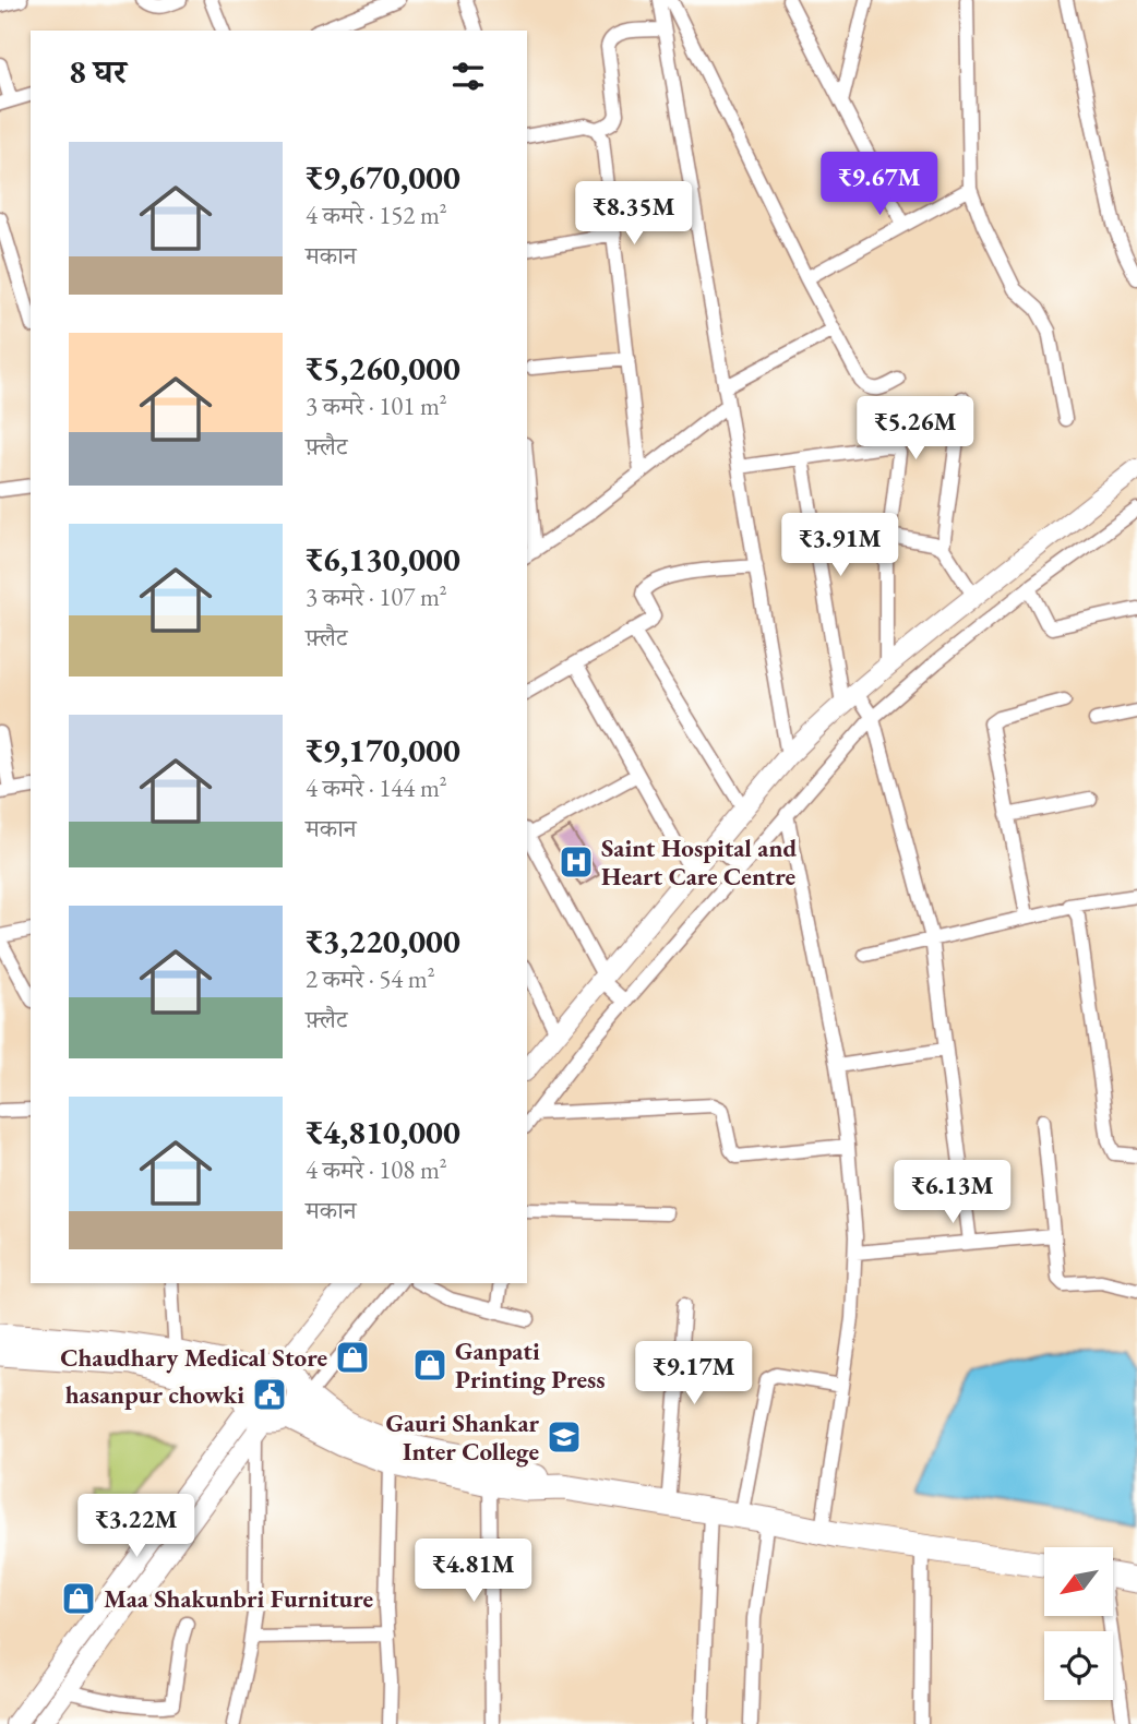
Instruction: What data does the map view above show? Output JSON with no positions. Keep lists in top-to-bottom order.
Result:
{
  "places": {
    "hospital": ["Saint Hospital and Heart Care Centre"],
    "shop": ["Chaudhary Medical Store", "Ganpati Printing Press", "Maa Shakunbri Furniture"],
    "public building": ["hasanpur chowki"],
    "school or university": ["Gauri Shankar Inter College"]
  },
  "north": "bottom left",
  "page": {
    "heading": "8 घर",
    "list": [
      {
        "name": "₹9,670,000",
        "note": "4 कमरे · 152 m² · मकान"
      },
      {
        "name": "₹5,260,000",
        "note": "3 कमरे · 101 m² · फ़्लैट"
      },
      {
        "name": "₹6,130,000",
        "note": "3 कमरे · 107 m² · फ़्लैट"
      },
      {
        "name": "₹9,170,000",
        "note": "4 कमरे · 144 m² · मकान"
      },
      {
        "name": "₹3,220,000",
        "note": "2 कमरे · 54 m² · फ़्लैट"
      },
      {
        "name": "₹4,810,000",
        "note": "4 कमरे · 108 m² · मकान"
      }
    ],
    "price": [
      "₹9.67M",
      "₹8.35M",
      "₹5.26M",
      "₹3.91M",
      "₹6.13M",
      "₹9.17M",
      "₹3.22M",
      "₹4.81M"
    ]
  }
}
